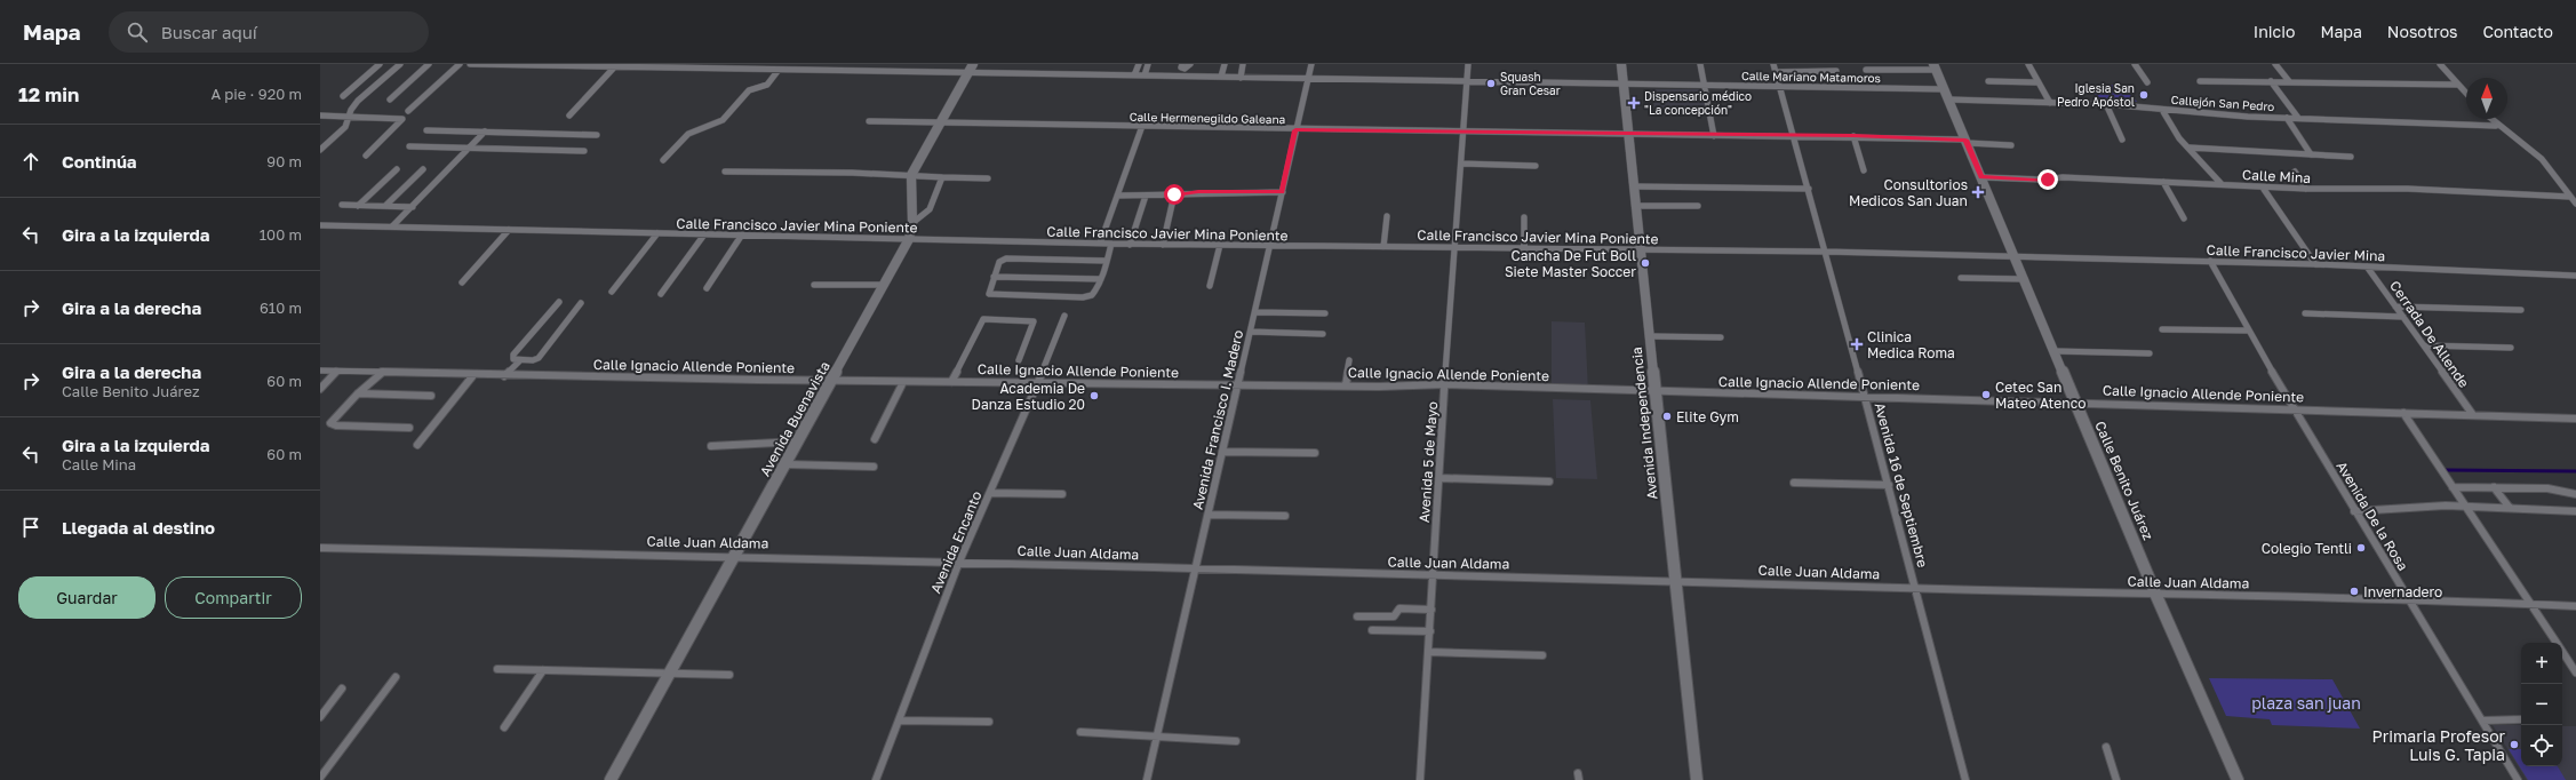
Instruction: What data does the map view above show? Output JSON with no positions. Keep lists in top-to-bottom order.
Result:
{
  "streets": {
    "main road": ["Avenida Buenavista", "Avenida Independencia", "Calle Benito Juárez"],
    "street": [
      "Calle Mariano Matamoros",
      "Callejón San Pedro",
      "Calle Hermenegildo Galeana",
      "Calle Mina",
      "Calle Francisco Javier Mina Poniente",
      "Calle Francisco Javier Mina",
      "Cerrada De Allende",
      "Calle Ignacio Allende Poniente",
      "Avenida Francisco I. Madero",
      "Avenida 5 de Mayo",
      "Avenida 16 de Septiembre",
      "Avenida De la Rosa",
      "Calle Juan Aldama",
      "Avenida Encanto"
    ]
  },
  "crossings": [
    ["Calle Mariano Matamoros", "Avenida Francisco I. Madero"],
    ["Calle Mariano Matamoros", "Avenida Independencia"],
    ["Calle Mariano Matamoros", "Avenida 5 de Mayo"],
    ["Calle Mariano Matamoros", "Calle Benito Juárez"],
    ["Calle Mariano Matamoros", "Avenida 16 de Septiembre"],
    ["Callejón San Pedro", "Calle Benito Juárez"],
    ["Calle Hermenegildo Galeana", "Avenida Francisco I. Madero"],
    ["Calle Hermenegildo Galeana", "Avenida Independencia"],
    ["Calle Hermenegildo Galeana", "Avenida 5 de Mayo"],
    ["Calle Hermenegildo Galeana", "Calle Benito Juárez"],
    ["Calle Hermenegildo Galeana", "Avenida 16 de Septiembre"],
    ["Calle Mina", "Calle Benito Juárez"],
    ["Calle Francisco Javier Mina Poniente", "Calle Francisco Javier Mina"],
    ["Calle Francisco Javier Mina Poniente", "Avenida Buenavista"],
    ["Calle Francisco Javier Mina Poniente", "Avenida Francisco I. Madero"],
    ["Calle Francisco Javier Mina Poniente", "Avenida Independencia"],
    ["Calle Francisco Javier Mina Poniente", "Avenida 5 de Mayo"],
    ["Calle Francisco Javier Mina Poniente", "Calle Benito Juárez"],
    ["Calle Francisco Javier Mina Poniente", "Avenida 16 de Septiembre"],
    ["Calle Francisco Javier Mina", "Cerrada De Allende"],
    ["Calle Francisco Javier Mina", "Calle Benito Juárez"],
    ["Calle Francisco Javier Mina", "Avenida De la Rosa"],
    ["Cerrada De Allende", "Calle Ignacio Allende Poniente"],
    ["Calle Ignacio Allende Poniente", "Avenida Buenavista"],
    ["Calle Ignacio Allende Poniente", "Avenida Francisco I. Madero"],
    ["Calle Ignacio Allende Poniente", "Avenida Independencia"],
    ["Calle Ignacio Allende Poniente", "Avenida 5 de Mayo"],
    ["Calle Ignacio Allende Poniente", "Calle Benito Juárez"],
    ["Calle Ignacio Allende Poniente", "Avenida 16 de Septiembre"],
    ["Calle Ignacio Allende Poniente", "Avenida De la Rosa"],
    ["Calle Ignacio Allende Poniente", "Avenida Encanto"],
    ["Avenida Buenavista", "Calle Juan Aldama"],
    ["Avenida Francisco I. Madero", "Calle Juan Aldama"],
    ["Avenida Independencia", "Calle Juan Aldama"],
    ["Avenida 5 de Mayo", "Calle Juan Aldama"],
    ["Calle Benito Juárez", "Calle Juan Aldama"],
    ["Avenida 16 de Septiembre", "Calle Juan Aldama"],
    ["Avenida De la Rosa", "Calle Juan Aldama"],
    ["Calle Juan Aldama", "Avenida Encanto"]
  ],
  "parks": ["plaza san juan"],
  "places": {
    "other": [
      "Squash Gran Cesar",
      "Iglesia San Pedro Apóstol",
      "Cancha De Fut Boll Siete Master Soccer",
      "Cetec San Mateo Atenco",
      "Academia De Danza Estudio 20",
      "Elite Gym",
      "Colegio Tentli",
      "Invernadero",
      "Primaria Profesor Luis G. Tapia"
    ],
    "health": ["Dispensario médico \"La concepción\"", "Consultorios Medicos San Juan", "Clinica Medica Roma"]
  },
  "north": "top",
  "page": {
    "header": "Mapa",
    "search": "Buscar aquí",
    "nav": [
      "Inicio",
      "Mapa",
      "Nosotros",
      "Contacto"
    ],
    "heading": ["12 min", "A pie · 920 m"],
    "list": [
      ["Continúa", "90 m"],
      ["Gira a la izquierda", "100 m"],
      ["Gira a la derecha", "610 m"],
      ["Gira a la derecha", "Calle Benito Juárez", "60 m"],
      ["Gira a la izquierda", "Calle Mina", "60 m"],
      "Llegada al destino"
    ],
    "buttons": ["Guardar", "Compartir"],
    "map_buttons": ["+", "−"]
  }
}
